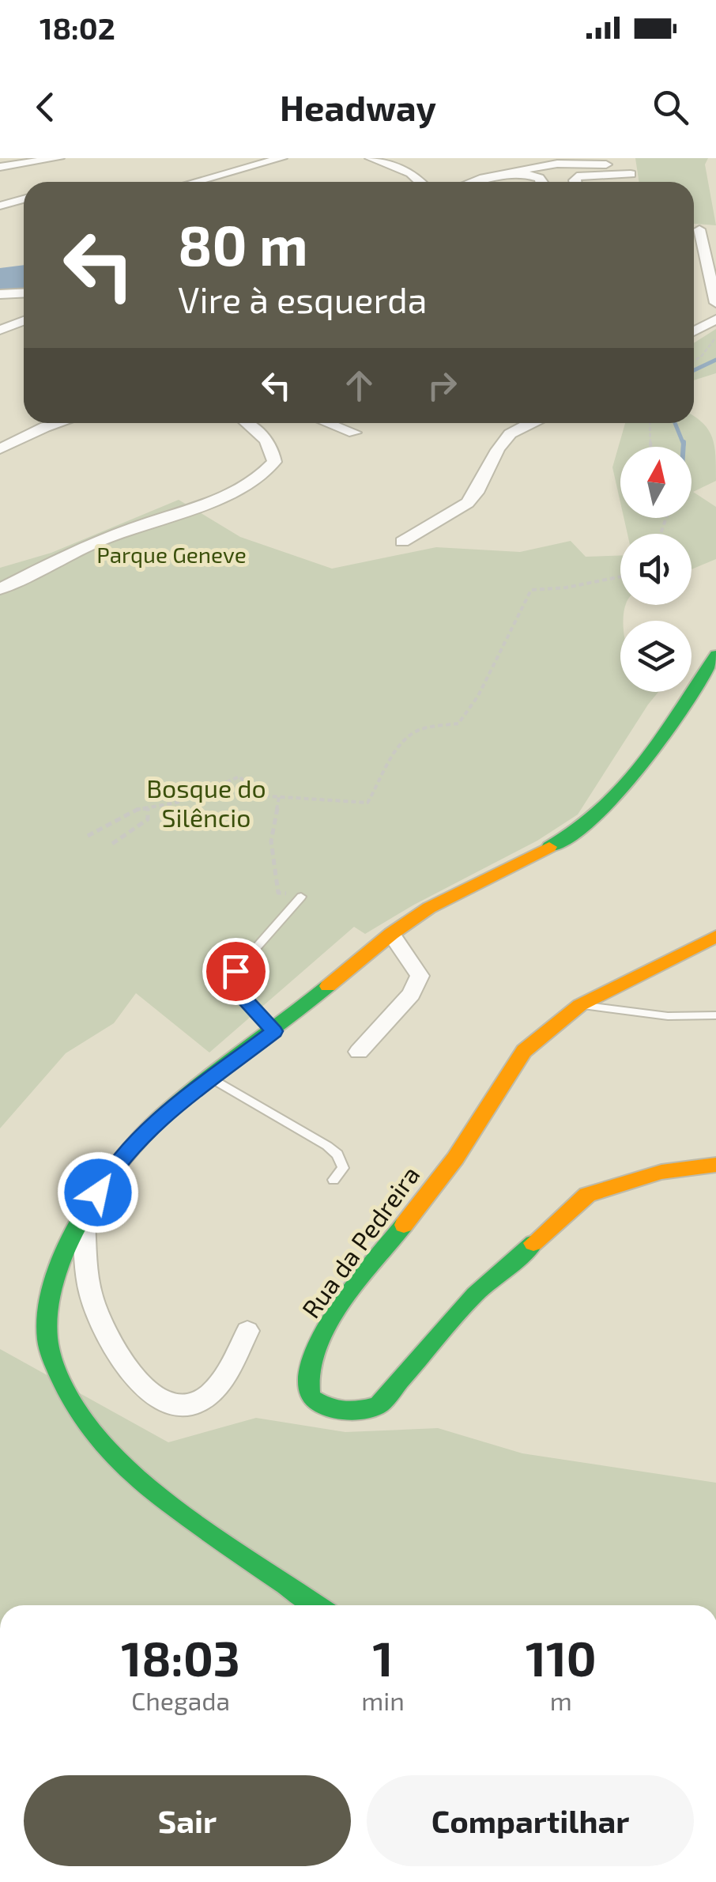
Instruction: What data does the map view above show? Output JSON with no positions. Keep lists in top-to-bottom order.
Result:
{
  "streets": {
    "street": ["Rua da Pedreira"]
  },
  "parks": ["Parque Geneve", "Bosque do Silêncio"],
  "north": "top",
  "page": {
    "status": "18:02",
    "header": "Headway",
    "turn": ["80 m", "Vire à esquerda"],
    "eta": [
      "18:03",
      "Chegada",
      "1",
      "min",
      "110",
      "m"
    ],
    "buttons": ["Sair", "Compartilhar"]
  }
}
